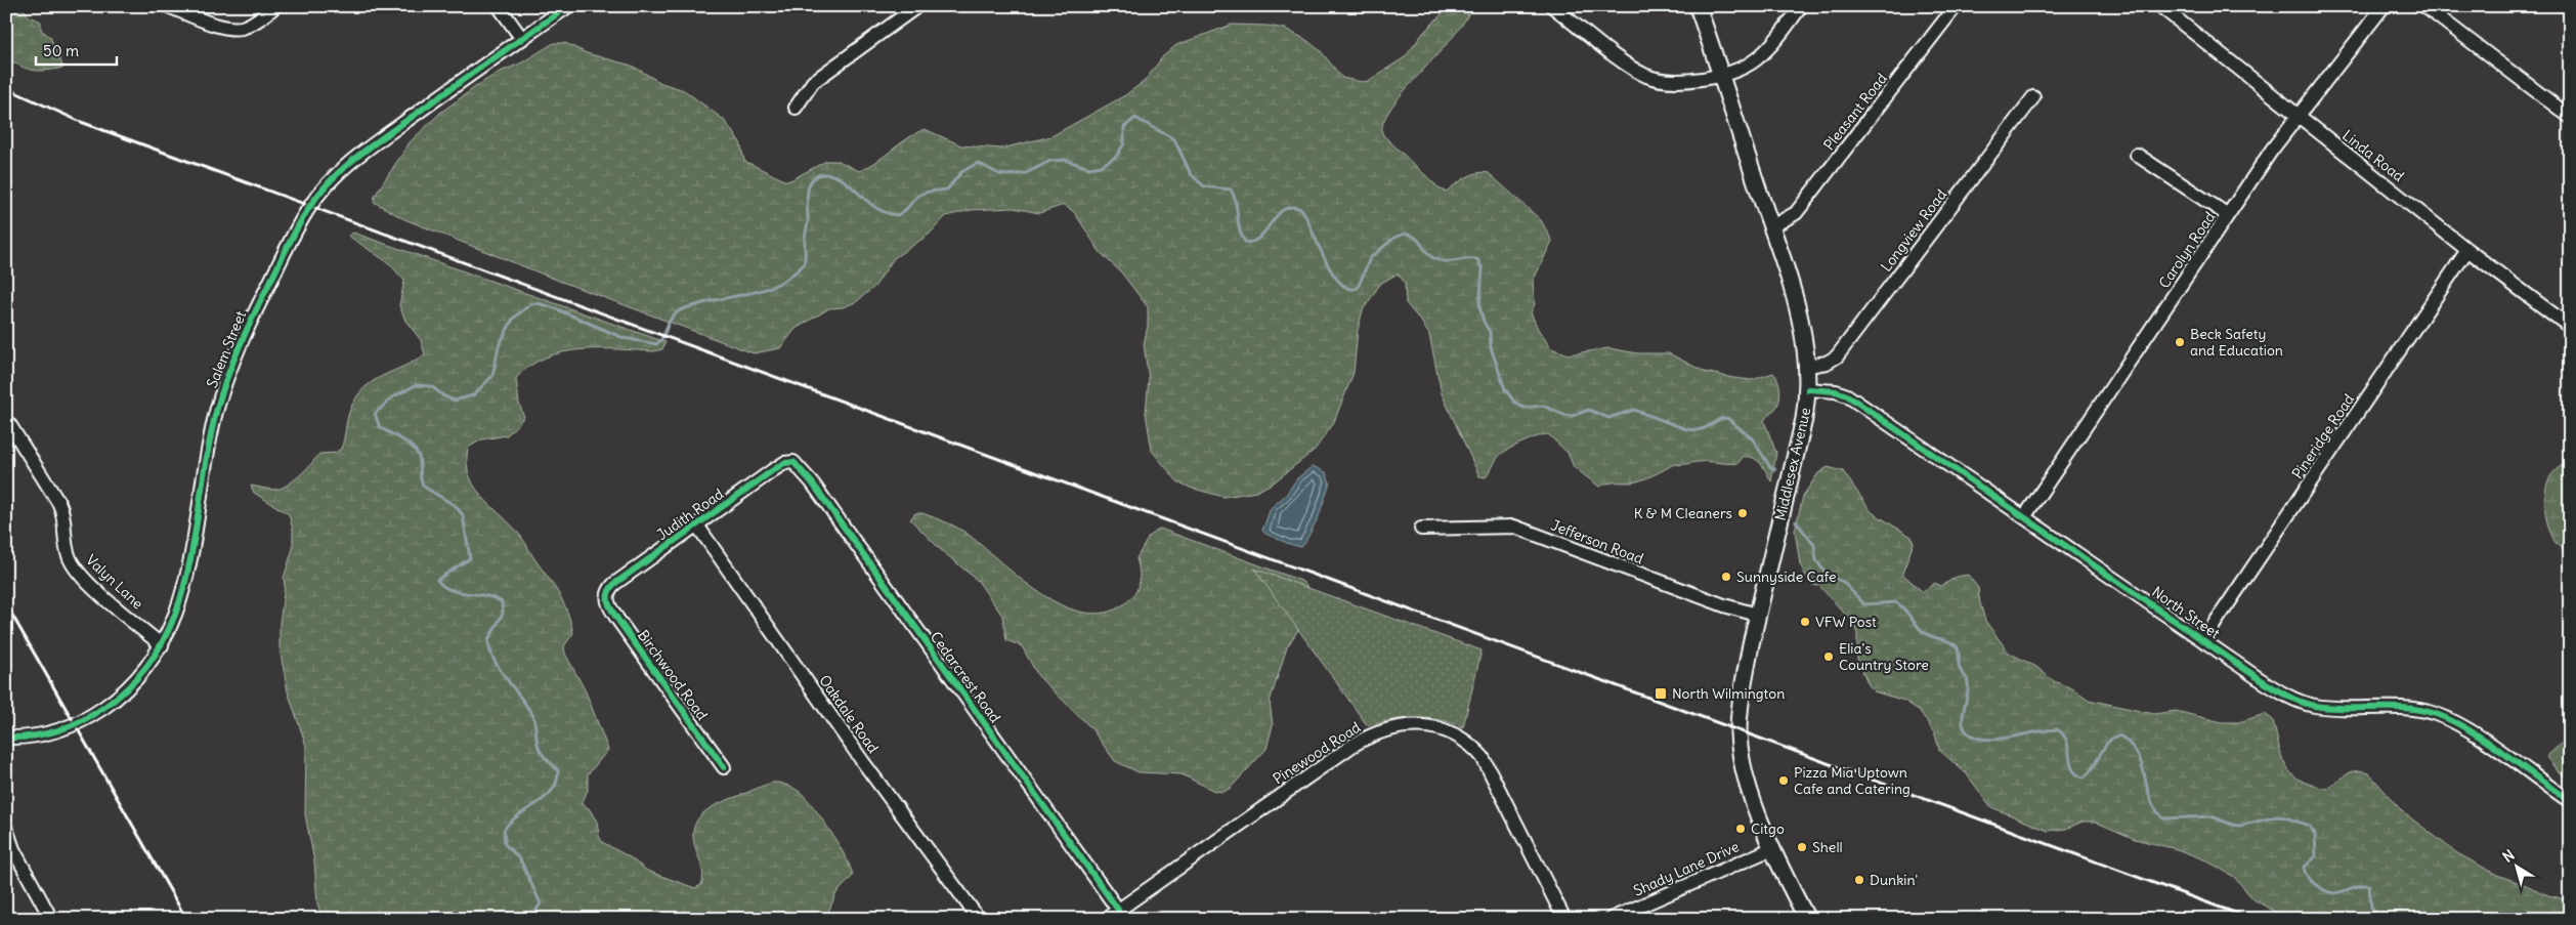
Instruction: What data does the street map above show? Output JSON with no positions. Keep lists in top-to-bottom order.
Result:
{
  "streets": {
    "main road": ["Middlesex Avenue"],
    "street": [
      "Pleasant Road",
      "Linda Road",
      "Longview Road",
      "Carolyn Road",
      "Salem Street",
      "Pineridge Road",
      "Judith Road",
      "Jefferson Road",
      "Valyn Lane",
      "North Street",
      "Birchwood Road",
      "Cedarcrest Road",
      "Oakdale Road",
      "Pinewood Road",
      "Shady Lane Drive"
    ]
  },
  "crossings": [
    ["Pleasant Road", "Middlesex Avenue"],
    ["Linda Road", "Carolyn Road"],
    ["Linda Road", "Pineridge Road"],
    ["Longview Road", "Middlesex Avenue"],
    ["Carolyn Road", "North Street"],
    ["Salem Street", "Valyn Lane"],
    ["Pineridge Road", "North Street"],
    ["Middlesex Avenue", "Jefferson Road"],
    ["Middlesex Avenue", "North Street"],
    ["Middlesex Avenue", "Shady Lane Drive"],
    ["Judith Road", "Birchwood Road"],
    ["Judith Road", "Cedarcrest Road"],
    ["Judith Road", "Oakdale Road"],
    ["Cedarcrest Road", "Pinewood Road"]
  ],
  "places": {
    "other": [
      "Beck Safety and Education",
      "K & M Cleaners",
      "Sunnyside Cafe",
      "VFW Post",
      "Elia's Country Store",
      "Pizza Mia Uptown Cafe and Catering",
      "Citgo",
      "Shell",
      "Dunkin'"
    ],
    "transit": ["North Wilmington"]
  },
  "scale_bar": "50 m",
  "north": "top left"
}
